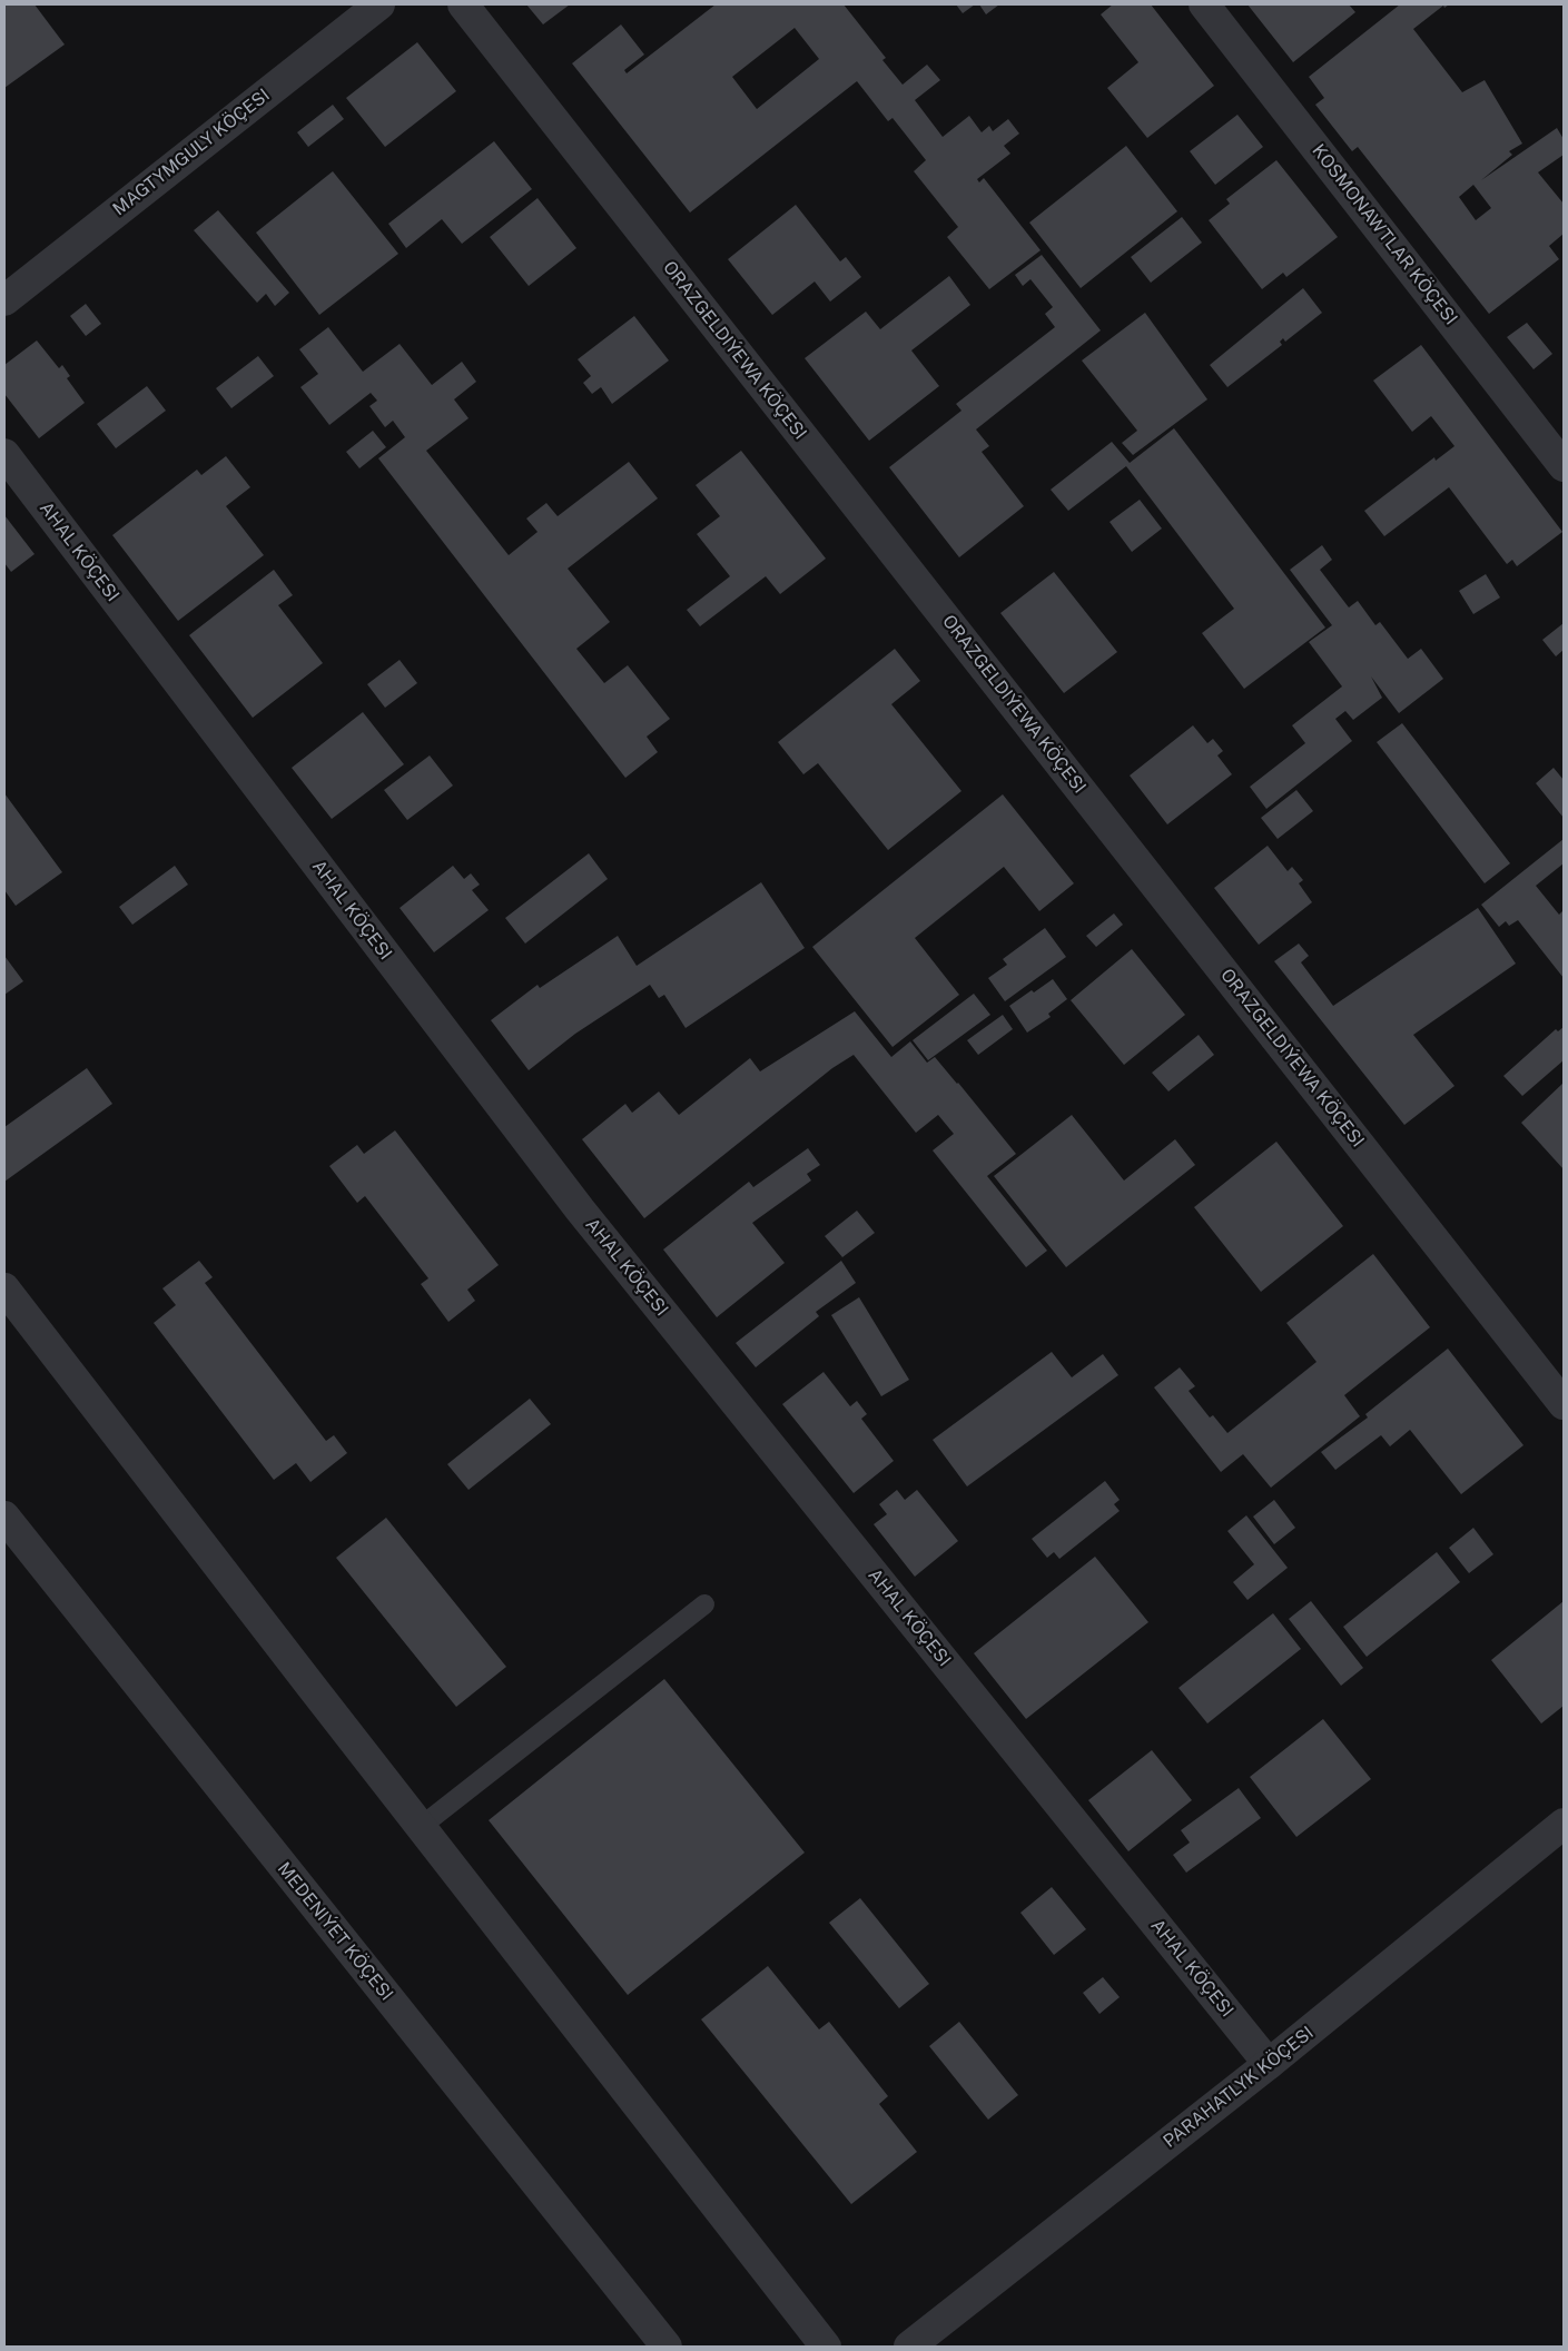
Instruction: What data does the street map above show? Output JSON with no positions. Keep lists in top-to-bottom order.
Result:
{
  "streets": {
    "street": [
      "MAGTYMGULY KÖÇESI",
      "KOSMONAWTLAR KÖÇESI",
      "ORAZGELDIÝEWA KÖÇESI",
      "AHAL KÖÇESI",
      "MEDENIÝET KÖÇESI",
      "PARAHATLYK KÖÇESI"
    ]
  },
  "crossings": [
    ["AHAL KÖÇESI", "PARAHATLYK KÖÇESI"]
  ]
}
